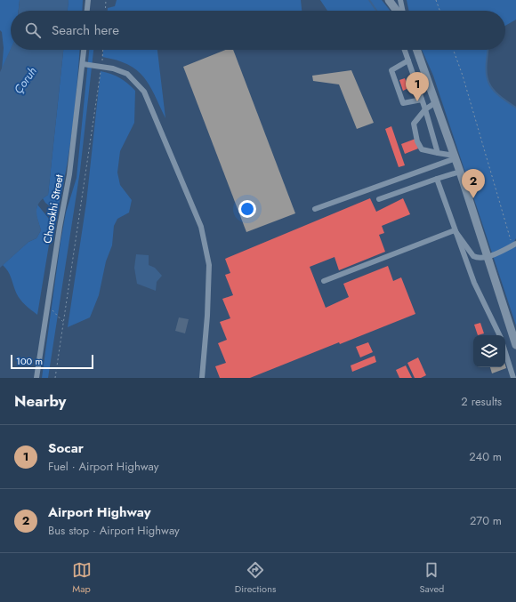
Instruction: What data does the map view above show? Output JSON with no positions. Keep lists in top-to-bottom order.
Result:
{
  "streets": {
    "street": ["Chorokhi Street"]
  },
  "water": ["Çoruh"],
  "scale_bar": "100 m",
  "page": {
    "search": "Search here",
    "pins": ["1", "2"],
    "scale": "100 m",
    "heading": ["Nearby", "2 results"],
    "list": [
      {
        "mark": "1",
        "name": "Socar",
        "note": "Fuel · Airport Highway",
        "value": "240 m"
      },
      {
        "mark": "2",
        "name": "Airport Highway",
        "note": "Bus stop · Airport Highway",
        "value": "270 m"
      }
    ],
    "nav": ["Map", "Directions", "Saved"]
  }
}
